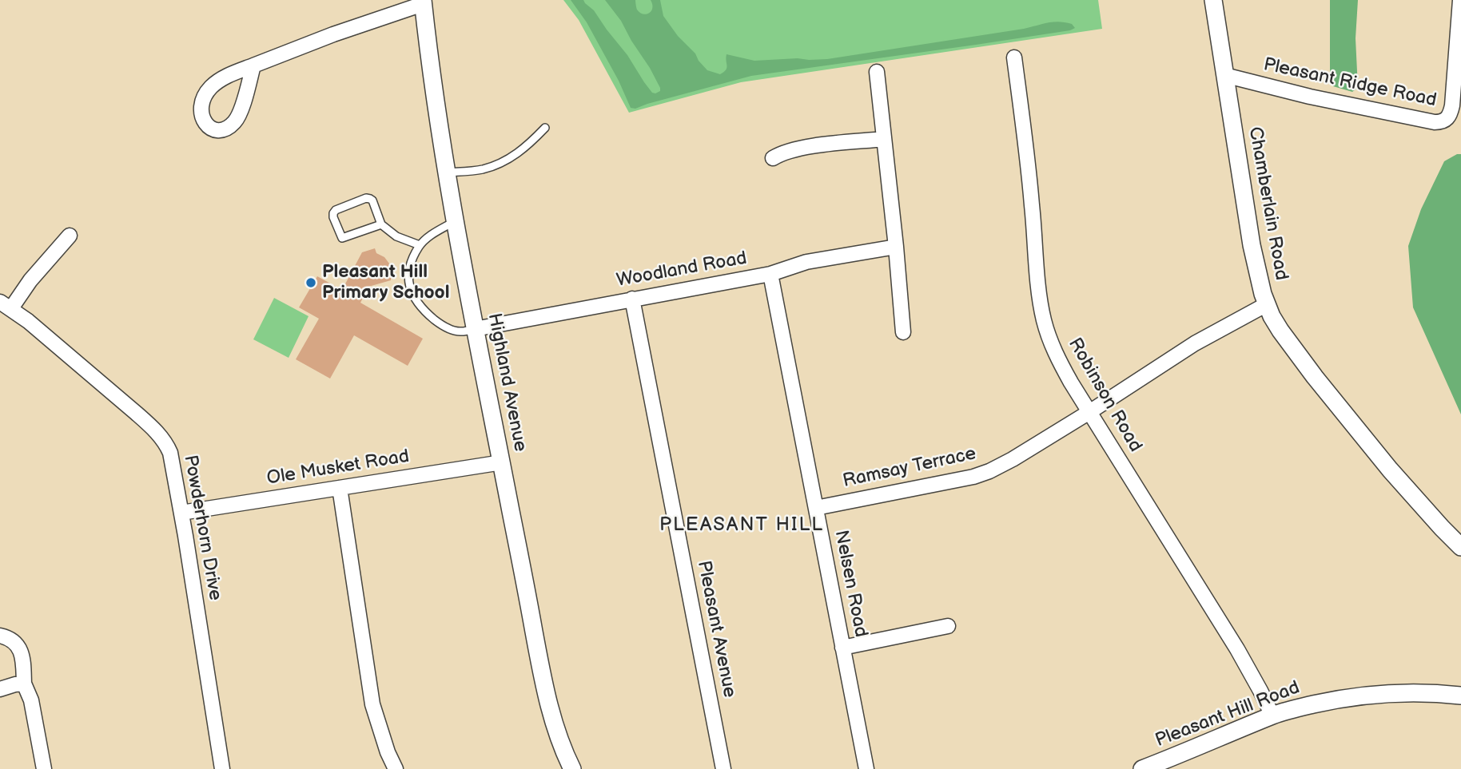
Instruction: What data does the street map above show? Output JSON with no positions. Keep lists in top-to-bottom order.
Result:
{
  "streets": {
    "street": [
      "Pleasant Ridge Road",
      "Chamberlain Road",
      "Woodland Road",
      "Highland Avenue",
      "Robinson Road",
      "Ole Musket Road",
      "Ramsay Terrace",
      "Powderhorn Drive",
      "Nelsen Road",
      "Pleasant Avenue",
      "Pleasant Hill Road"
    ]
  },
  "crossings": [
    ["Pleasant Ridge Road", "Chamberlain Road"],
    ["Chamberlain Road", "Ramsay Terrace"],
    ["Woodland Road", "Highland Avenue"],
    ["Woodland Road", "Nelsen Road"],
    ["Woodland Road", "Pleasant Avenue"],
    ["Highland Avenue", "Ole Musket Road"],
    ["Robinson Road", "Ramsay Terrace"],
    ["Robinson Road", "Pleasant Hill Road"],
    ["Ole Musket Road", "Powderhorn Drive"],
    ["Ramsay Terrace", "Nelsen Road"]
  ],
  "districts": ["PLEASANT HILL"],
  "places": ["Pleasant Hill Primary School"]
}
